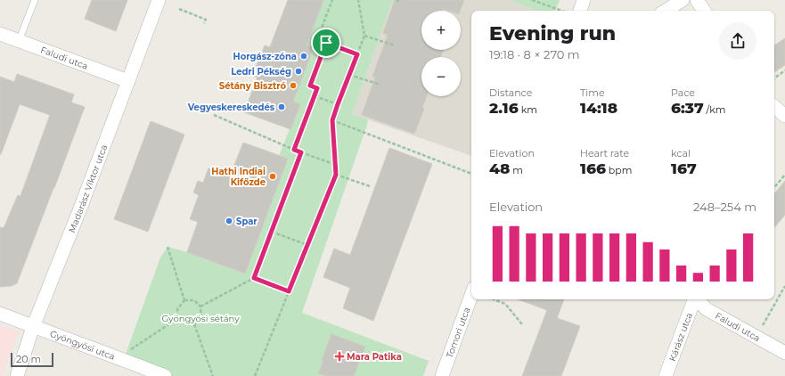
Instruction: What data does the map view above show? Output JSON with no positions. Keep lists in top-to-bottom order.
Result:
{
  "streets": {
    "street": [
      "Faludi utca",
      "Madarász Viktor utca",
      "Tomori utca",
      "Kárász utca",
      "Gyöngyösi utca"
    ]
  },
  "crossings": [
    ["Faludi utca", "Madarász Viktor utca"],
    ["Madarász Viktor utca", "Gyöngyösi utca"]
  ],
  "parks": ["Gyöngyösi sétány"],
  "places": {
    "other": [
      "Horgász-zóna",
      "Ledri Pékség",
      "Sétány Bisztró",
      "Vegyeskereskedés",
      "Hathi Indiai Kifőzde",
      "Spar"
    ],
    "health": ["Mara Patika"]
  },
  "scale_bar": "20 m",
  "page": {
    "map_buttons": ["+", "−"],
    "heading": ["Evening run", "19:18 · 8 × 270 m"],
    "stats": [
      ["Distance", "2.16 km"],
      ["Time", "14:18"],
      ["Pace", "6:37 /km"],
      ["Elevation", "48 m"],
      ["Heart rate", "166 bpm"],
      ["kcal", "167"]
    ],
    "chart": ["Elevation", "248–254 m"],
    "scale": "20 m"
  }
}
